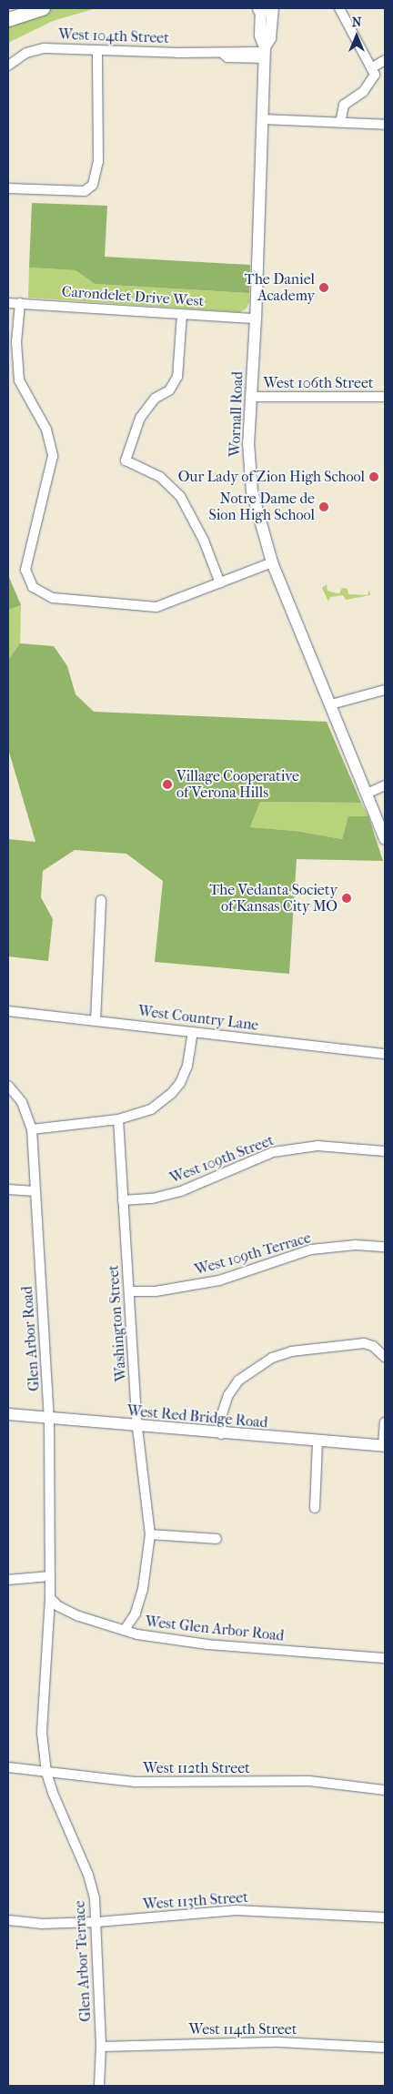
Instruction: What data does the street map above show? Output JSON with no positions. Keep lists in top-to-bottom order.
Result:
{
  "streets": {
    "main road": ["Wornall Road", "West Red Bridge Road"],
    "street": [
      "West 104th Street",
      "Carondelet Drive West",
      "West 106th Street",
      "West Country Lane",
      "West 109th Street",
      "West 109th Terrace",
      "Washington Street",
      "Glen Arbor Road",
      "West Glen Arbor Road",
      "West 112th Street",
      "West 113th Street",
      "Glen Arbor Terrace",
      "West 114th Street"
    ]
  },
  "crossings": [
    ["West 104th Street", "Wornall Road"],
    ["Carondelet Drive West", "Wornall Road"],
    ["West 106th Street", "Wornall Road"],
    ["West 109th Street", "Washington Street"],
    ["West 109th Terrace", "Washington Street"],
    ["Washington Street", "West Red Bridge Road"],
    ["Washington Street", "West Glen Arbor Road"],
    ["Glen Arbor Road", "West Red Bridge Road"],
    ["Glen Arbor Road", "West Glen Arbor Road"],
    ["Glen Arbor Road", "Glen Arbor Terrace"],
    ["West Glen Arbor Road", "Glen Arbor Terrace"],
    ["West 112th Street", "Glen Arbor Terrace"],
    ["West 113th Street", "Glen Arbor Terrace"],
    ["Glen Arbor Terrace", "West 114th Street"]
  ],
  "places": [
    "The Daniel Academy",
    "Our Lady of Zion High School",
    "Notre Dame de Sion High School",
    "Village Cooperative of Verona Hills",
    "The Vedanta Society of Kansas City MO"
  ],
  "north": "top"
}
